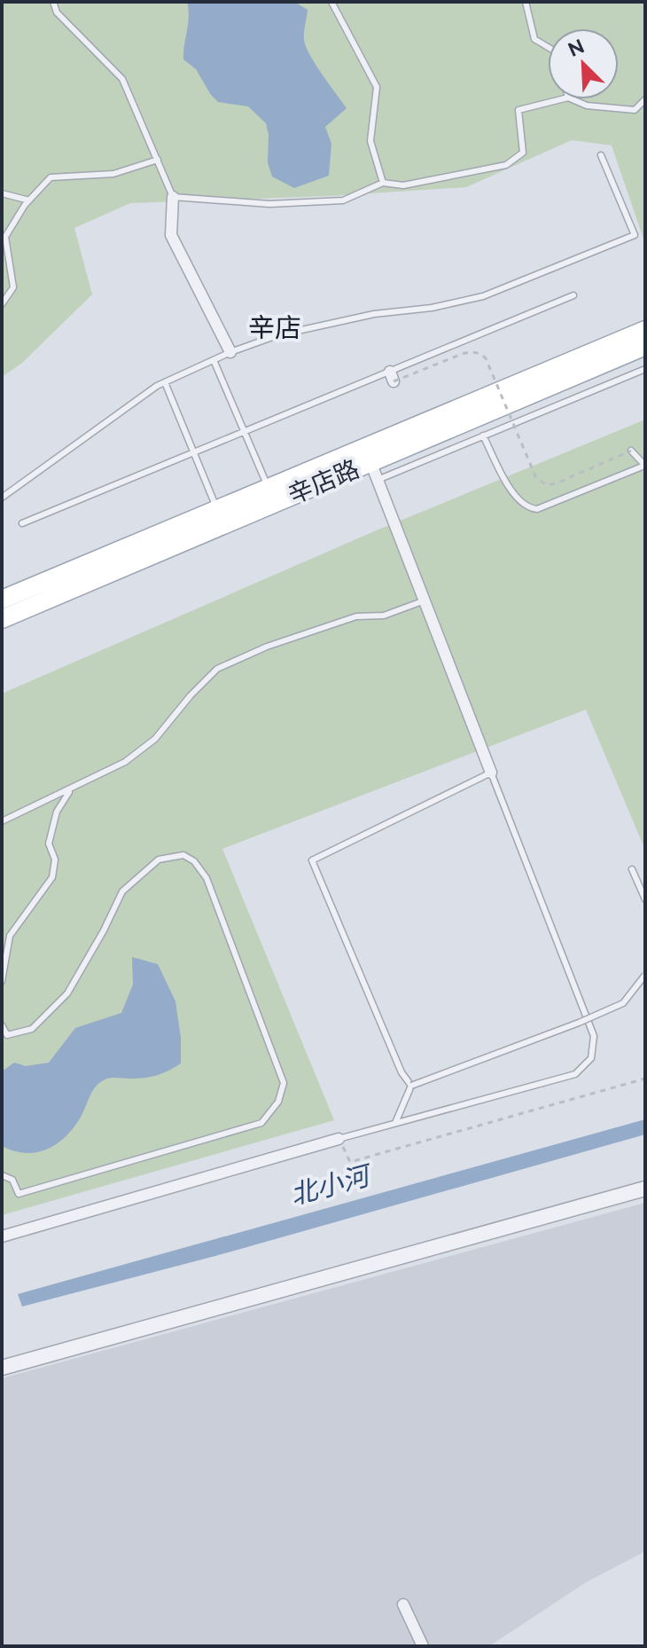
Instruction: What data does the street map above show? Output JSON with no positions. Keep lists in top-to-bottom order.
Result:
{
  "streets": {
    "main road": ["辛店路"]
  },
  "districts": ["辛店"],
  "water": ["北小河"],
  "north": "top left"
}
